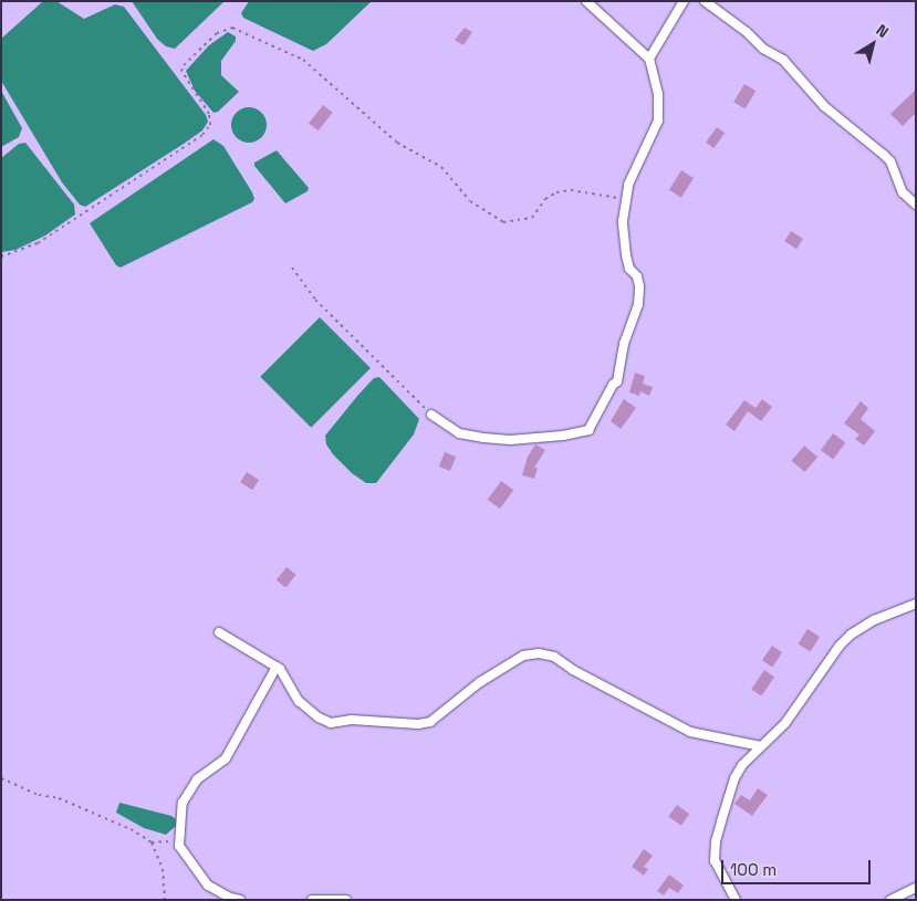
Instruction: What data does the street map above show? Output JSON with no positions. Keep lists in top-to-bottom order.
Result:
{
  "scale_bar": "100 m",
  "north": "top right"
}
